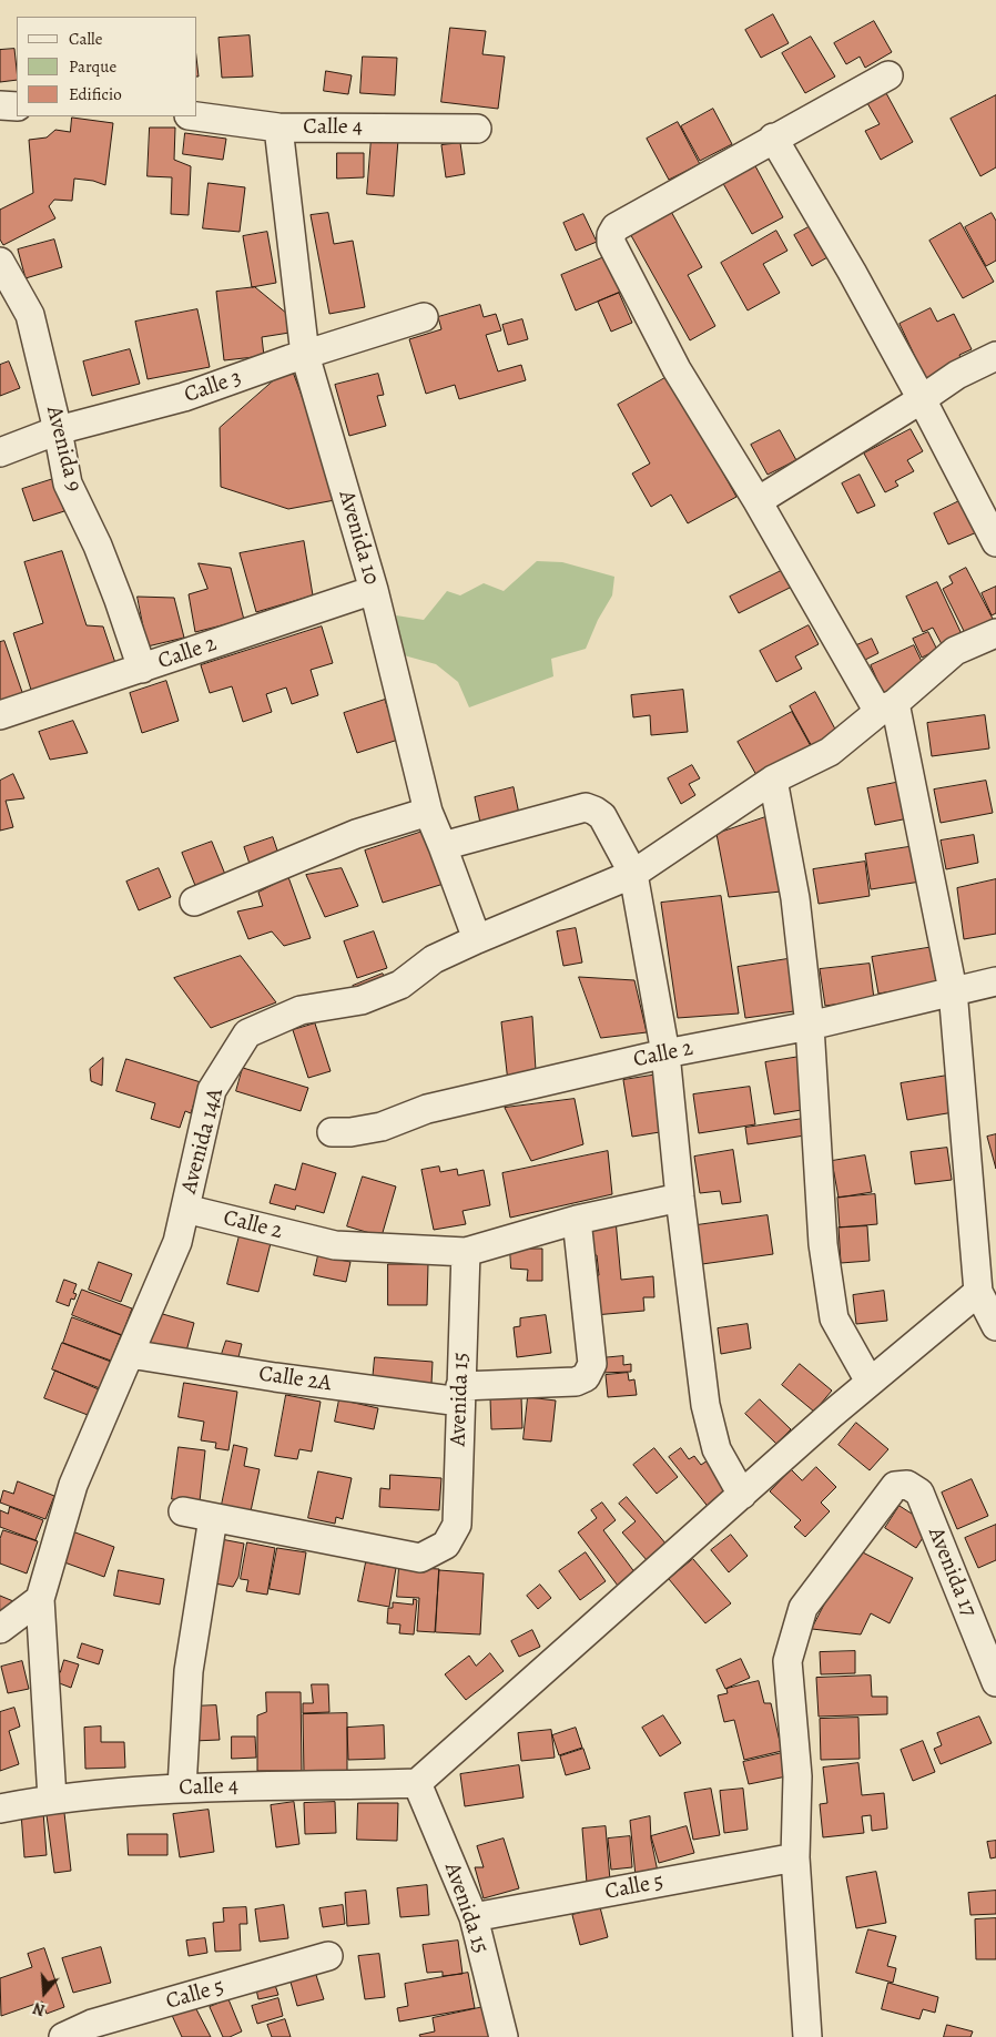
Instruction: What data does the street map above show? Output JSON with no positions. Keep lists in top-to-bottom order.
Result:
{
  "streets": {
    "street": [
      "Calle 4",
      "Calle 3",
      "Avenida 9",
      "Avenida 10",
      "Calle 2",
      "Avenida 14A",
      "Calle 2A",
      "Avenida 15",
      "Avenida 17",
      "Calle 5"
    ]
  },
  "crossings": [
    ["Calle 4", "Avenida 10"],
    ["Calle 4", "Avenida 14A"],
    ["Calle 4", "Avenida 15"],
    ["Calle 3", "Avenida 9"],
    ["Calle 3", "Avenida 10"],
    ["Avenida 9", "Calle 2"],
    ["Avenida 10", "Calle 2"],
    ["Avenida 10", "Avenida 14A"],
    ["Calle 2", "Avenida 14A"],
    ["Calle 2", "Calle 2A"],
    ["Calle 2", "Avenida 15"],
    ["Avenida 14A", "Calle 2A"],
    ["Calle 2A", "Avenida 15"],
    ["Avenida 15", "Calle 5"],
    ["Avenida 17", "Calle 5"]
  ],
  "legend": ["Calle", "Parque", "Edificio"],
  "north": "bottom"
}
